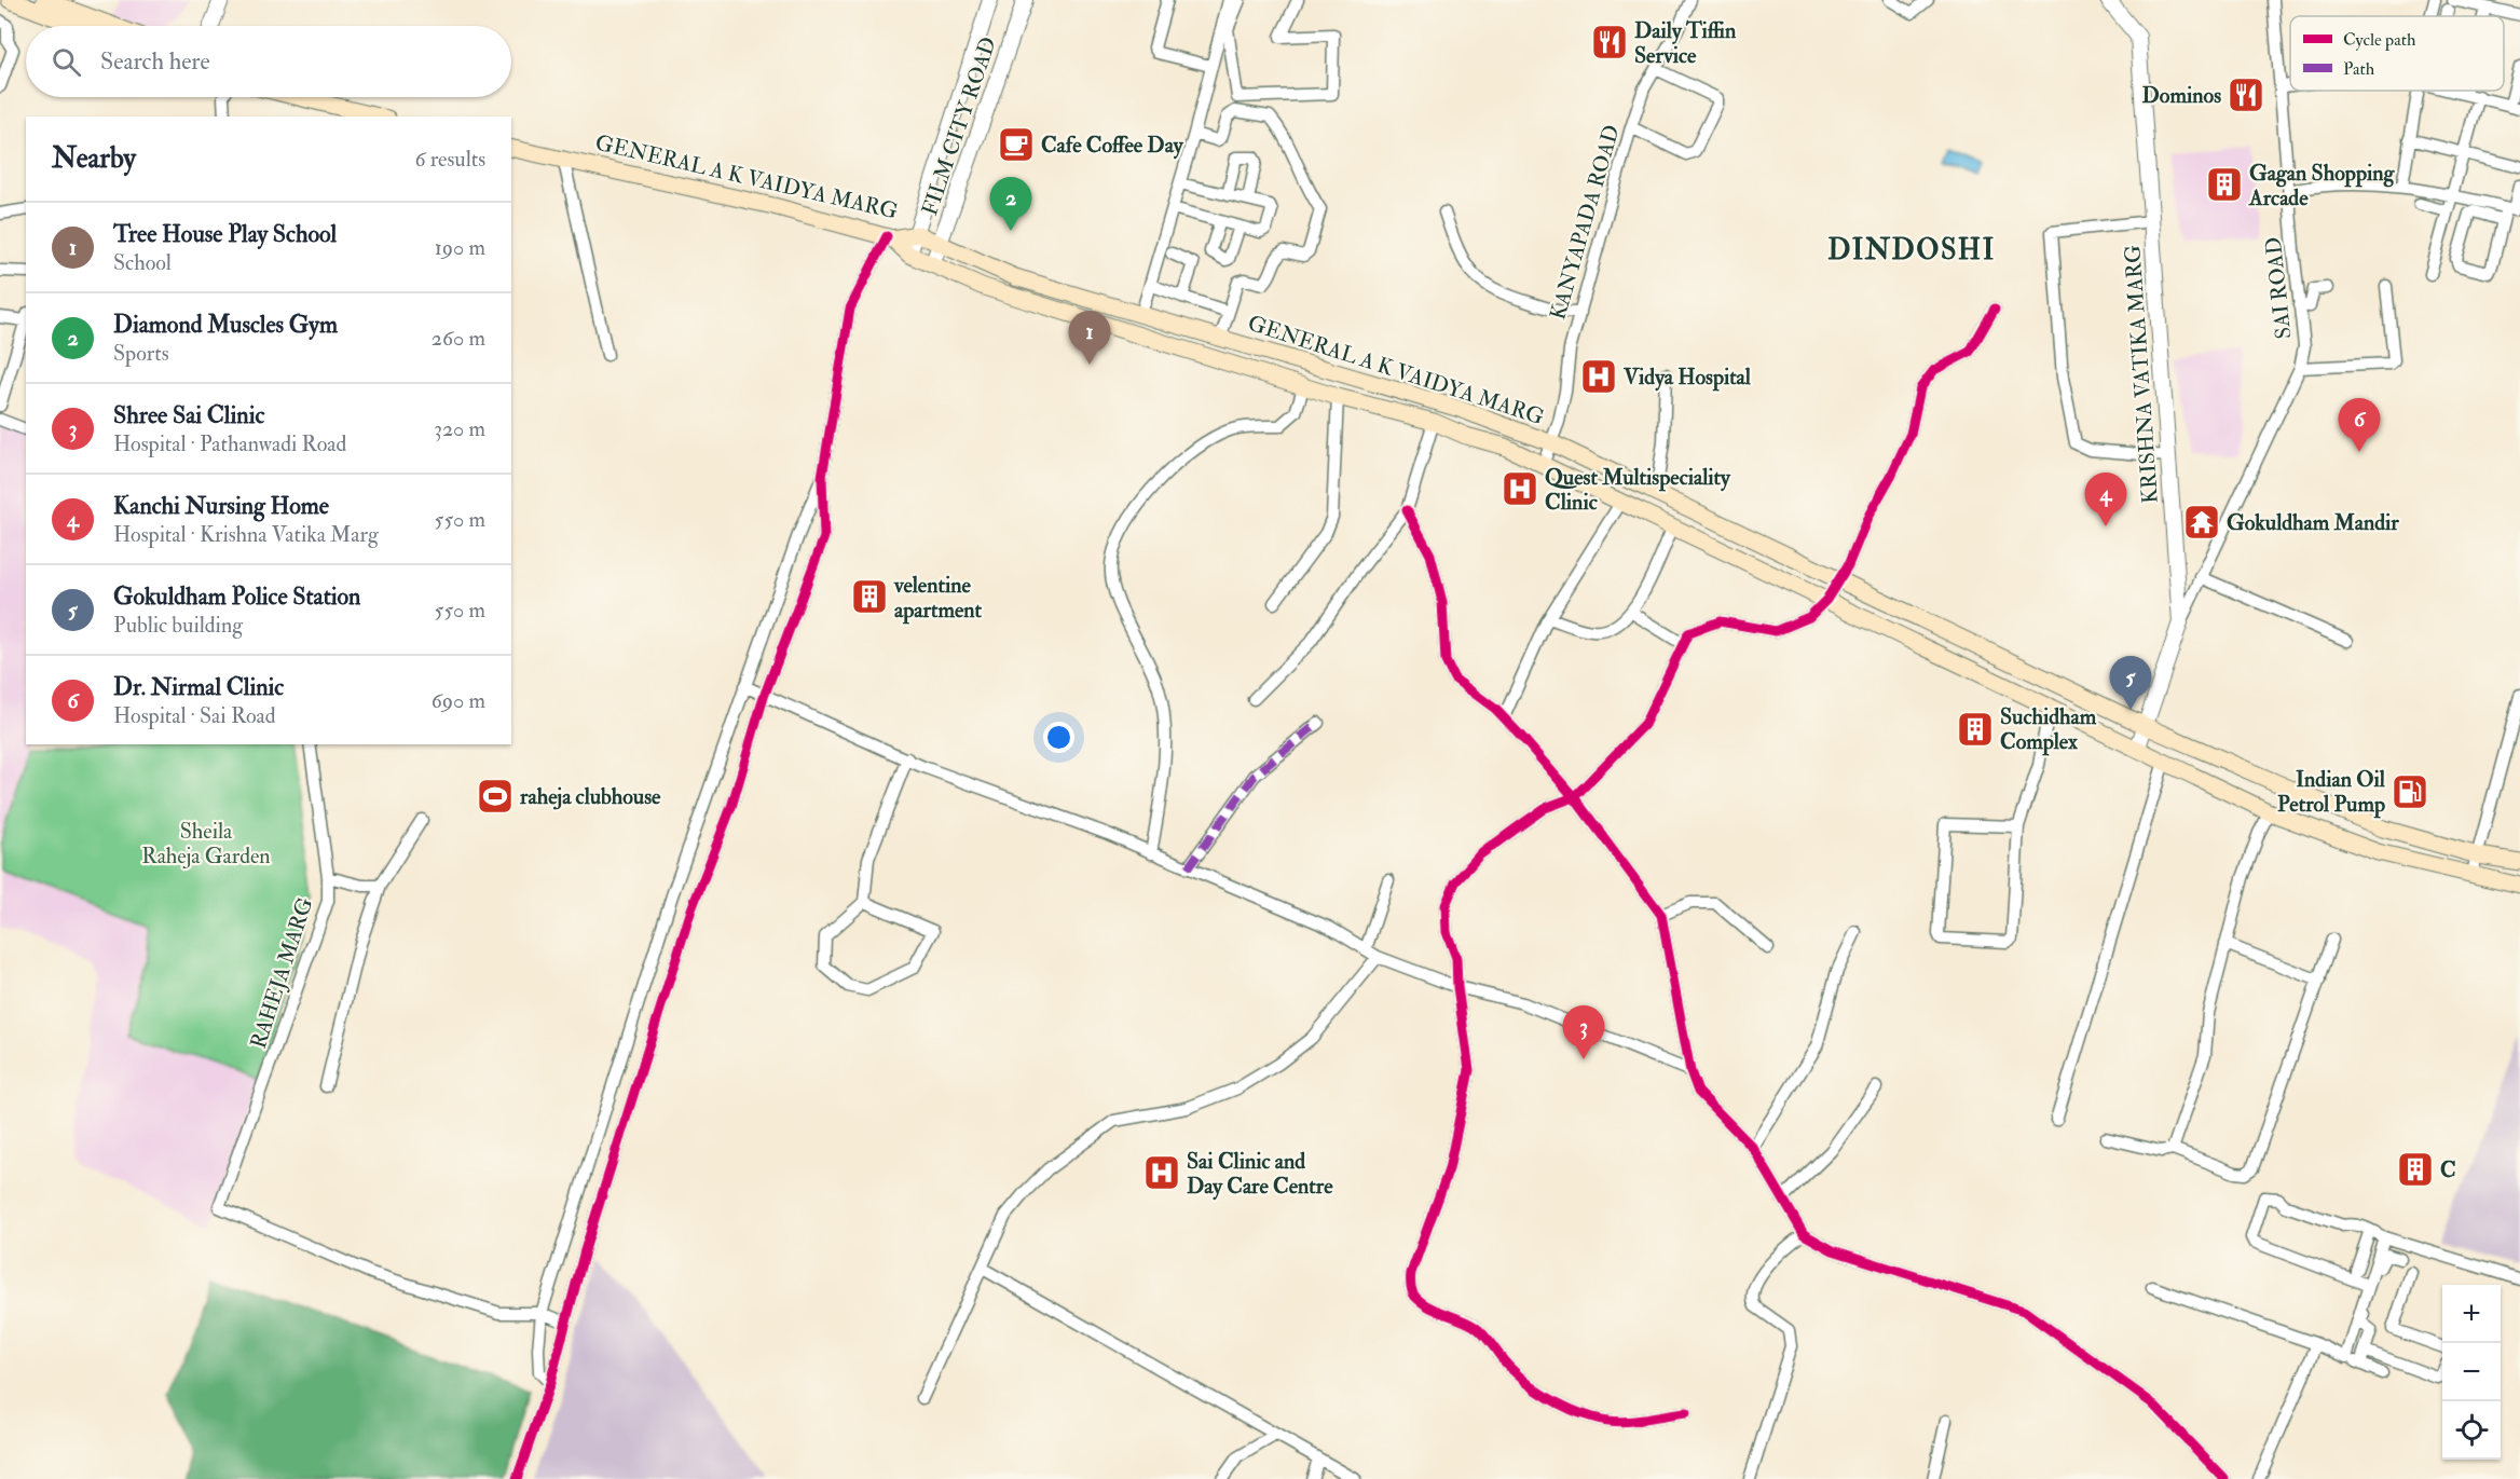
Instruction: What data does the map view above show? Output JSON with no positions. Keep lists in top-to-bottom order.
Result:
{
  "streets": {
    "main road": ["GENERAL A K VAIDYA MARG"],
    "street": [
      "FILM CITY ROAD",
      "KANYAPADA ROAD",
      "SAI ROAD",
      "KRISHNA VATIKA MARG",
      "RAHEJA MARG"
    ]
  },
  "crossings": [
    ["FILM CITY ROAD", "GENERAL A K VAIDYA MARG"],
    ["GENERAL A K VAIDYA MARG", "KANYAPADA ROAD"],
    ["GENERAL A K VAIDYA MARG", "KRISHNA VATIKA MARG"],
    ["SAI ROAD", "KRISHNA VATIKA MARG"]
  ],
  "districts": ["DINDOSHI"],
  "parks": ["Sheila Raheja Garden"],
  "places": {
    "restaurant": ["Daily Tiffin Service", "Dominos"],
    "cafe": ["Cafe Coffee Day"],
    "building": [
      "Gagan Shopping Arcade",
      "velentine apartment",
      "Suchidham Complex",
      "C"
    ],
    "hospital": ["Vidya Hospital", "Quest Multispeciality Clinic", "Sai Clinic and Day Care Centre"],
    "temple": ["Gokuldham Mandir"],
    "fuel station": ["Indian Oil Petrol Pump"],
    "sports": ["raheja clubhouse"]
  },
  "legend": ["Cycle path", "Path"],
  "page": {
    "search": "Search here",
    "heading": ["Nearby", "6 results"],
    "pins": [
      "2",
      "1",
      "6",
      "4",
      "5",
      "3"
    ],
    "list": [
      {
        "mark": "1",
        "name": "Tree House Play School",
        "note": "School",
        "value": "190 m"
      },
      {
        "mark": "2",
        "name": "Diamond Muscles Gym",
        "note": "Sports",
        "value": "260 m"
      },
      {
        "mark": "3",
        "name": "Shree Sai Clinic",
        "note": "Hospital · Pathanwadi Road",
        "value": "320 m"
      },
      {
        "mark": "4",
        "name": "Kanchi Nursing Home",
        "note": "Hospital · Krishna Vatika Marg",
        "value": "550 m"
      },
      {
        "mark": "5",
        "name": "Gokuldham Police Station",
        "note": "Public building",
        "value": "550 m"
      },
      {
        "mark": "6",
        "name": "Dr. Nirmal Clinic",
        "note": "Hospital · Sai Road",
        "value": "690 m"
      }
    ],
    "map_buttons": ["+", "−"]
  }
}
